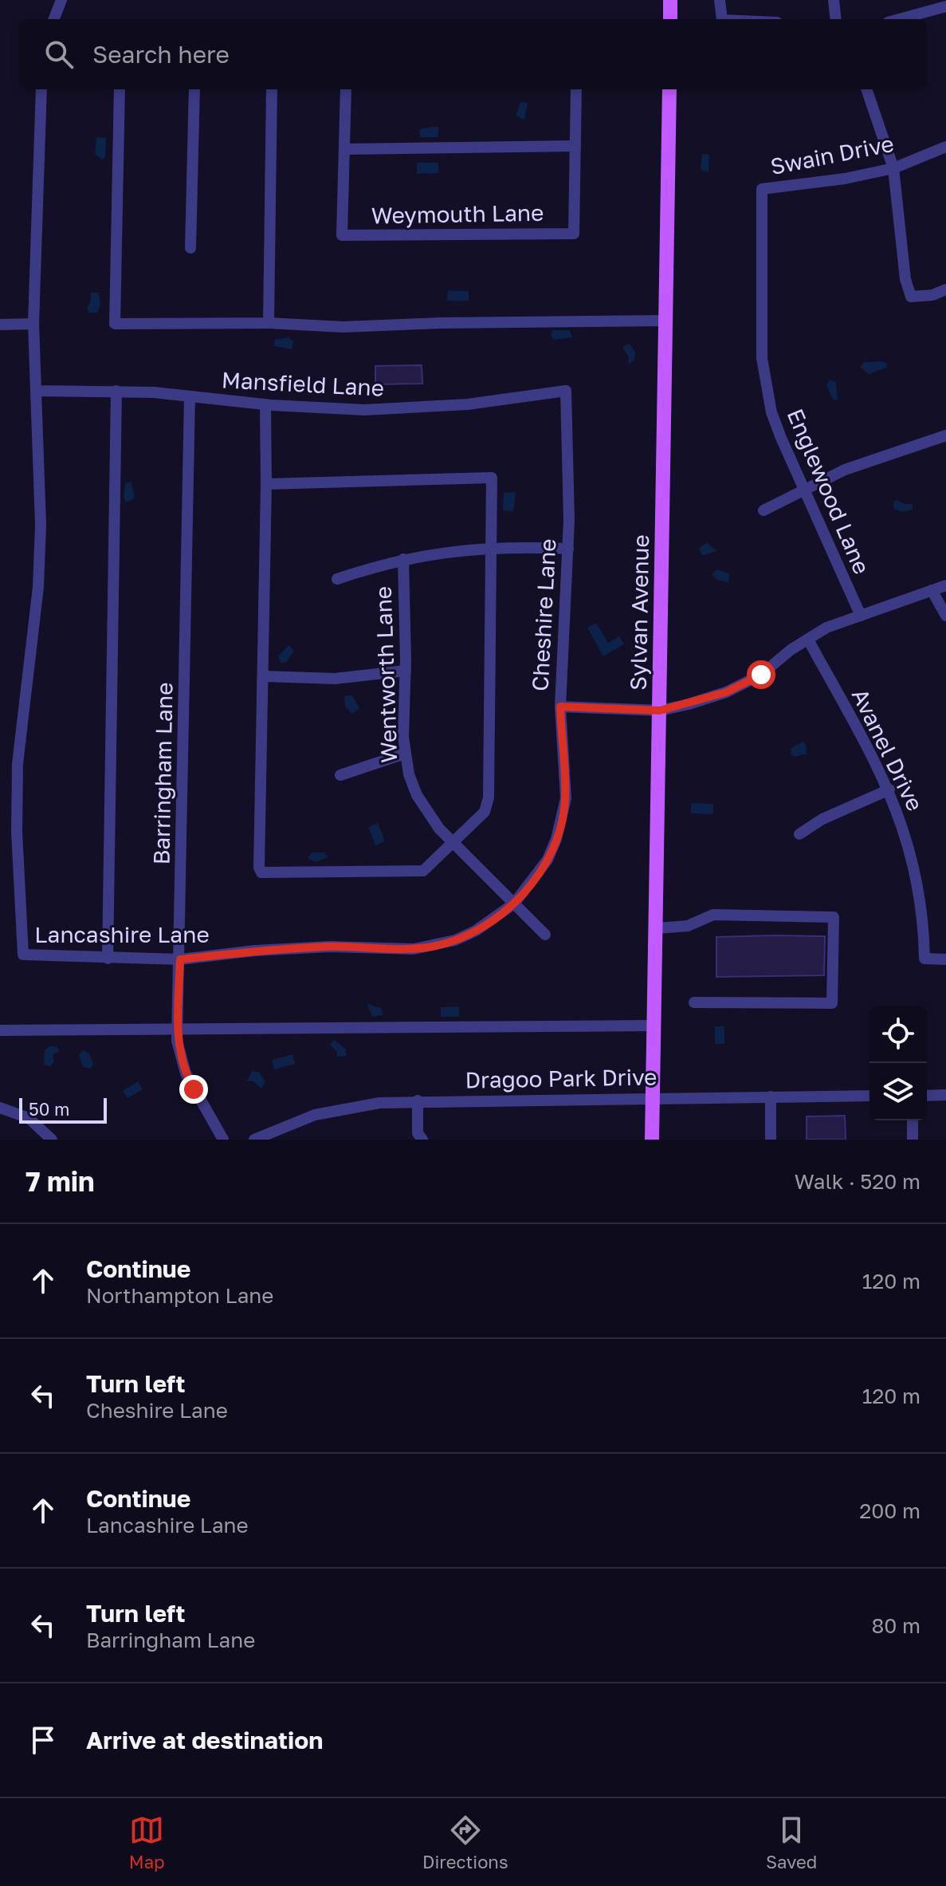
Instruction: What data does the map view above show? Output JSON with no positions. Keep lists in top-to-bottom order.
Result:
{
  "streets": {
    "main road": ["Sylvan Avenue"],
    "street": [
      "Swain Drive",
      "Weymouth Lane",
      "Mansfield Lane",
      "Englewood Lane",
      "Cheshire Lane",
      "Wentworth Lane",
      "Avanel Drive",
      "Barringham Lane",
      "Lancashire Lane",
      "Dragoo Park Drive"
    ]
  },
  "crossings": [
    ["Swain Drive", "Englewood Lane"],
    ["Mansfield Lane", "Cheshire Lane"],
    ["Mansfield Lane", "Barringham Lane"],
    ["Mansfield Lane", "Lancashire Lane"],
    ["Sylvan Avenue", "Dragoo Park Drive"],
    ["Cheshire Lane", "Wentworth Lane"],
    ["Cheshire Lane", "Lancashire Lane"],
    ["Wentworth Lane", "Lancashire Lane"],
    ["Barringham Lane", "Lancashire Lane"]
  ],
  "scale_bar": "50 m",
  "page": {
    "search": "Search here",
    "scale": "50 m",
    "heading": ["7 min", "Walk · 520 m"],
    "list": [
      ["Continue", "Northampton Lane", "120 m"],
      ["Turn left", "Cheshire Lane", "120 m"],
      ["Continue", "Lancashire Lane", "200 m"],
      ["Turn left", "Barringham Lane", "80 m"],
      "Arrive at destination"
    ],
    "nav": ["Map", "Directions", "Saved"]
  }
}
